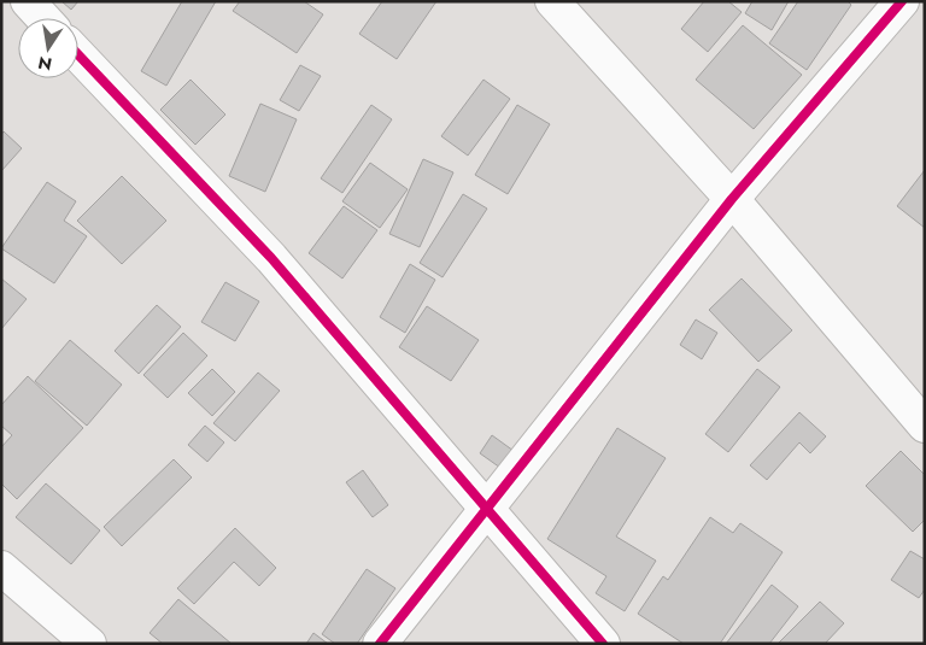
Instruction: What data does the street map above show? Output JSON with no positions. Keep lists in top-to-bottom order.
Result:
{
  "north": "bottom"
}
